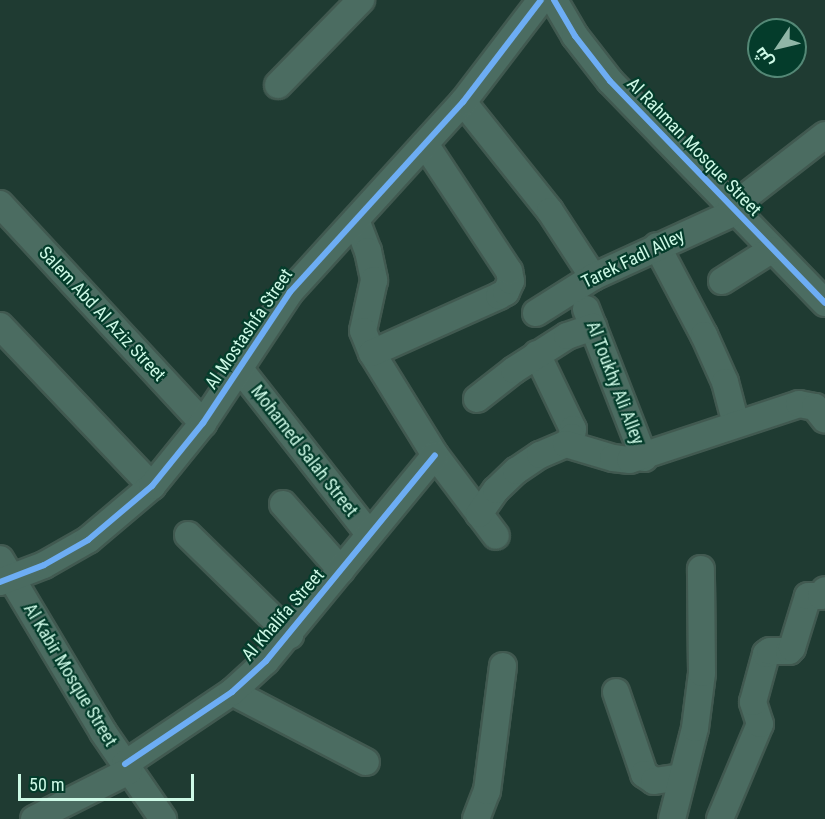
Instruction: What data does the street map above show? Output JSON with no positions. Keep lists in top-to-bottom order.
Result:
{
  "streets": {
    "street": [
      "Al Rahman Mosque Street",
      "Tarek Fadl Alley",
      "Salem Abd Al Aziz Street",
      "Al Mostashfa Street",
      "Al Toukhy Ali Alley",
      "Mohamed Salah Street",
      "Al Khalifa Street",
      "Al Kabir Mosque Street"
    ]
  },
  "crossings": [
    ["Al Rahman Mosque Street", "Tarek Fadl Alley"],
    ["Salem Abd Al Aziz Street", "Al Mostashfa Street"],
    ["Al Mostashfa Street", "Mohamed Salah Street"],
    ["Al Mostashfa Street", "Al Kabir Mosque Street"],
    ["Mohamed Salah Street", "Al Khalifa Street"],
    ["Al Khalifa Street", "Al Kabir Mosque Street"]
  ],
  "scale_bar": "50 m",
  "north": "bottom left"
}
